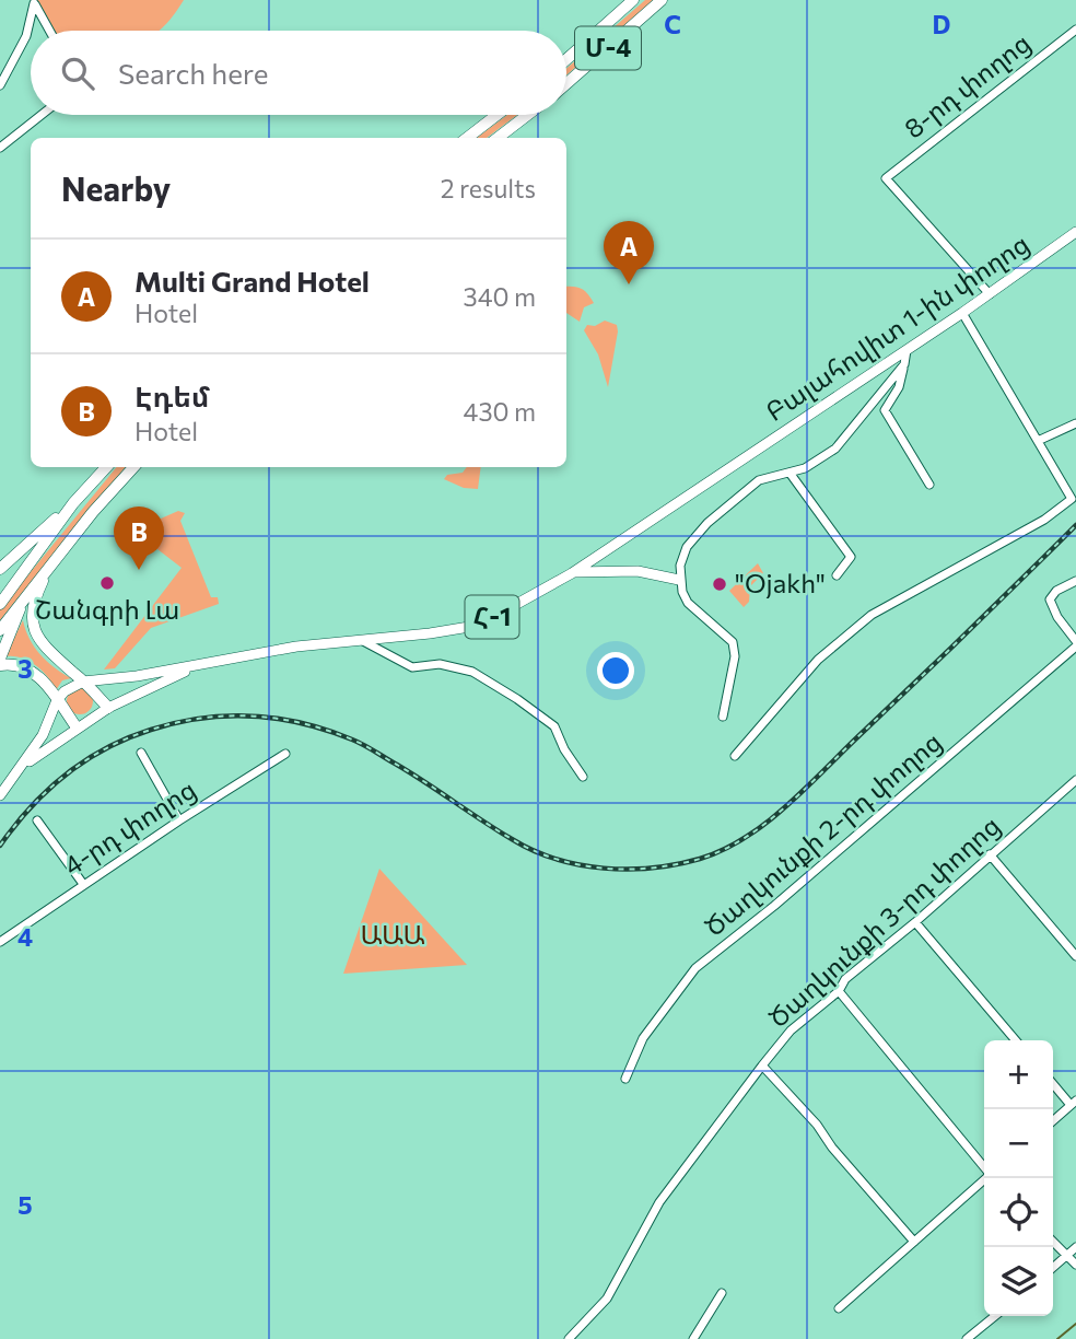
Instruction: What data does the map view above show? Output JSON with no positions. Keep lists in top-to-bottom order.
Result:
{
  "streets": {
    "highway": ["Մ-4"],
    "main road": ["Բալահովիտ 1-ին փողոց", "Հ-1"],
    "street": [
      "8-րդ փողոց",
      "4-րդ փողոց",
      "Ծաղկունքի 2-րդ փողոց",
      "Ծաղկունքի 3-րդ փողոց"
    ]
  },
  "crossings": [
    ["8-րդ փողոց", "Բալահովիտ 1-ին փողոց"],
    ["Բալահովիտ 1-ին փողոց", "Հ-1"]
  ],
  "parks": ["ԱԱԱ"],
  "places": ["Շանգրի Լա", "\"Ojakh\""],
  "page": {
    "search": "Search here",
    "heading": ["Nearby", "2 results"],
    "pins": ["A", "B"],
    "list": [
      {
        "mark": "A",
        "name": "Multi Grand Hotel",
        "note": "Hotel",
        "value": "340 m"
      },
      {
        "mark": "B",
        "name": "Էդեմ",
        "note": "Hotel",
        "value": "430 m"
      }
    ],
    "map_buttons": ["+", "−"]
  },
  "grid": {
    "columns": ["C", "D"],
    "rows": ["3", "4", "5"]
  }
}
